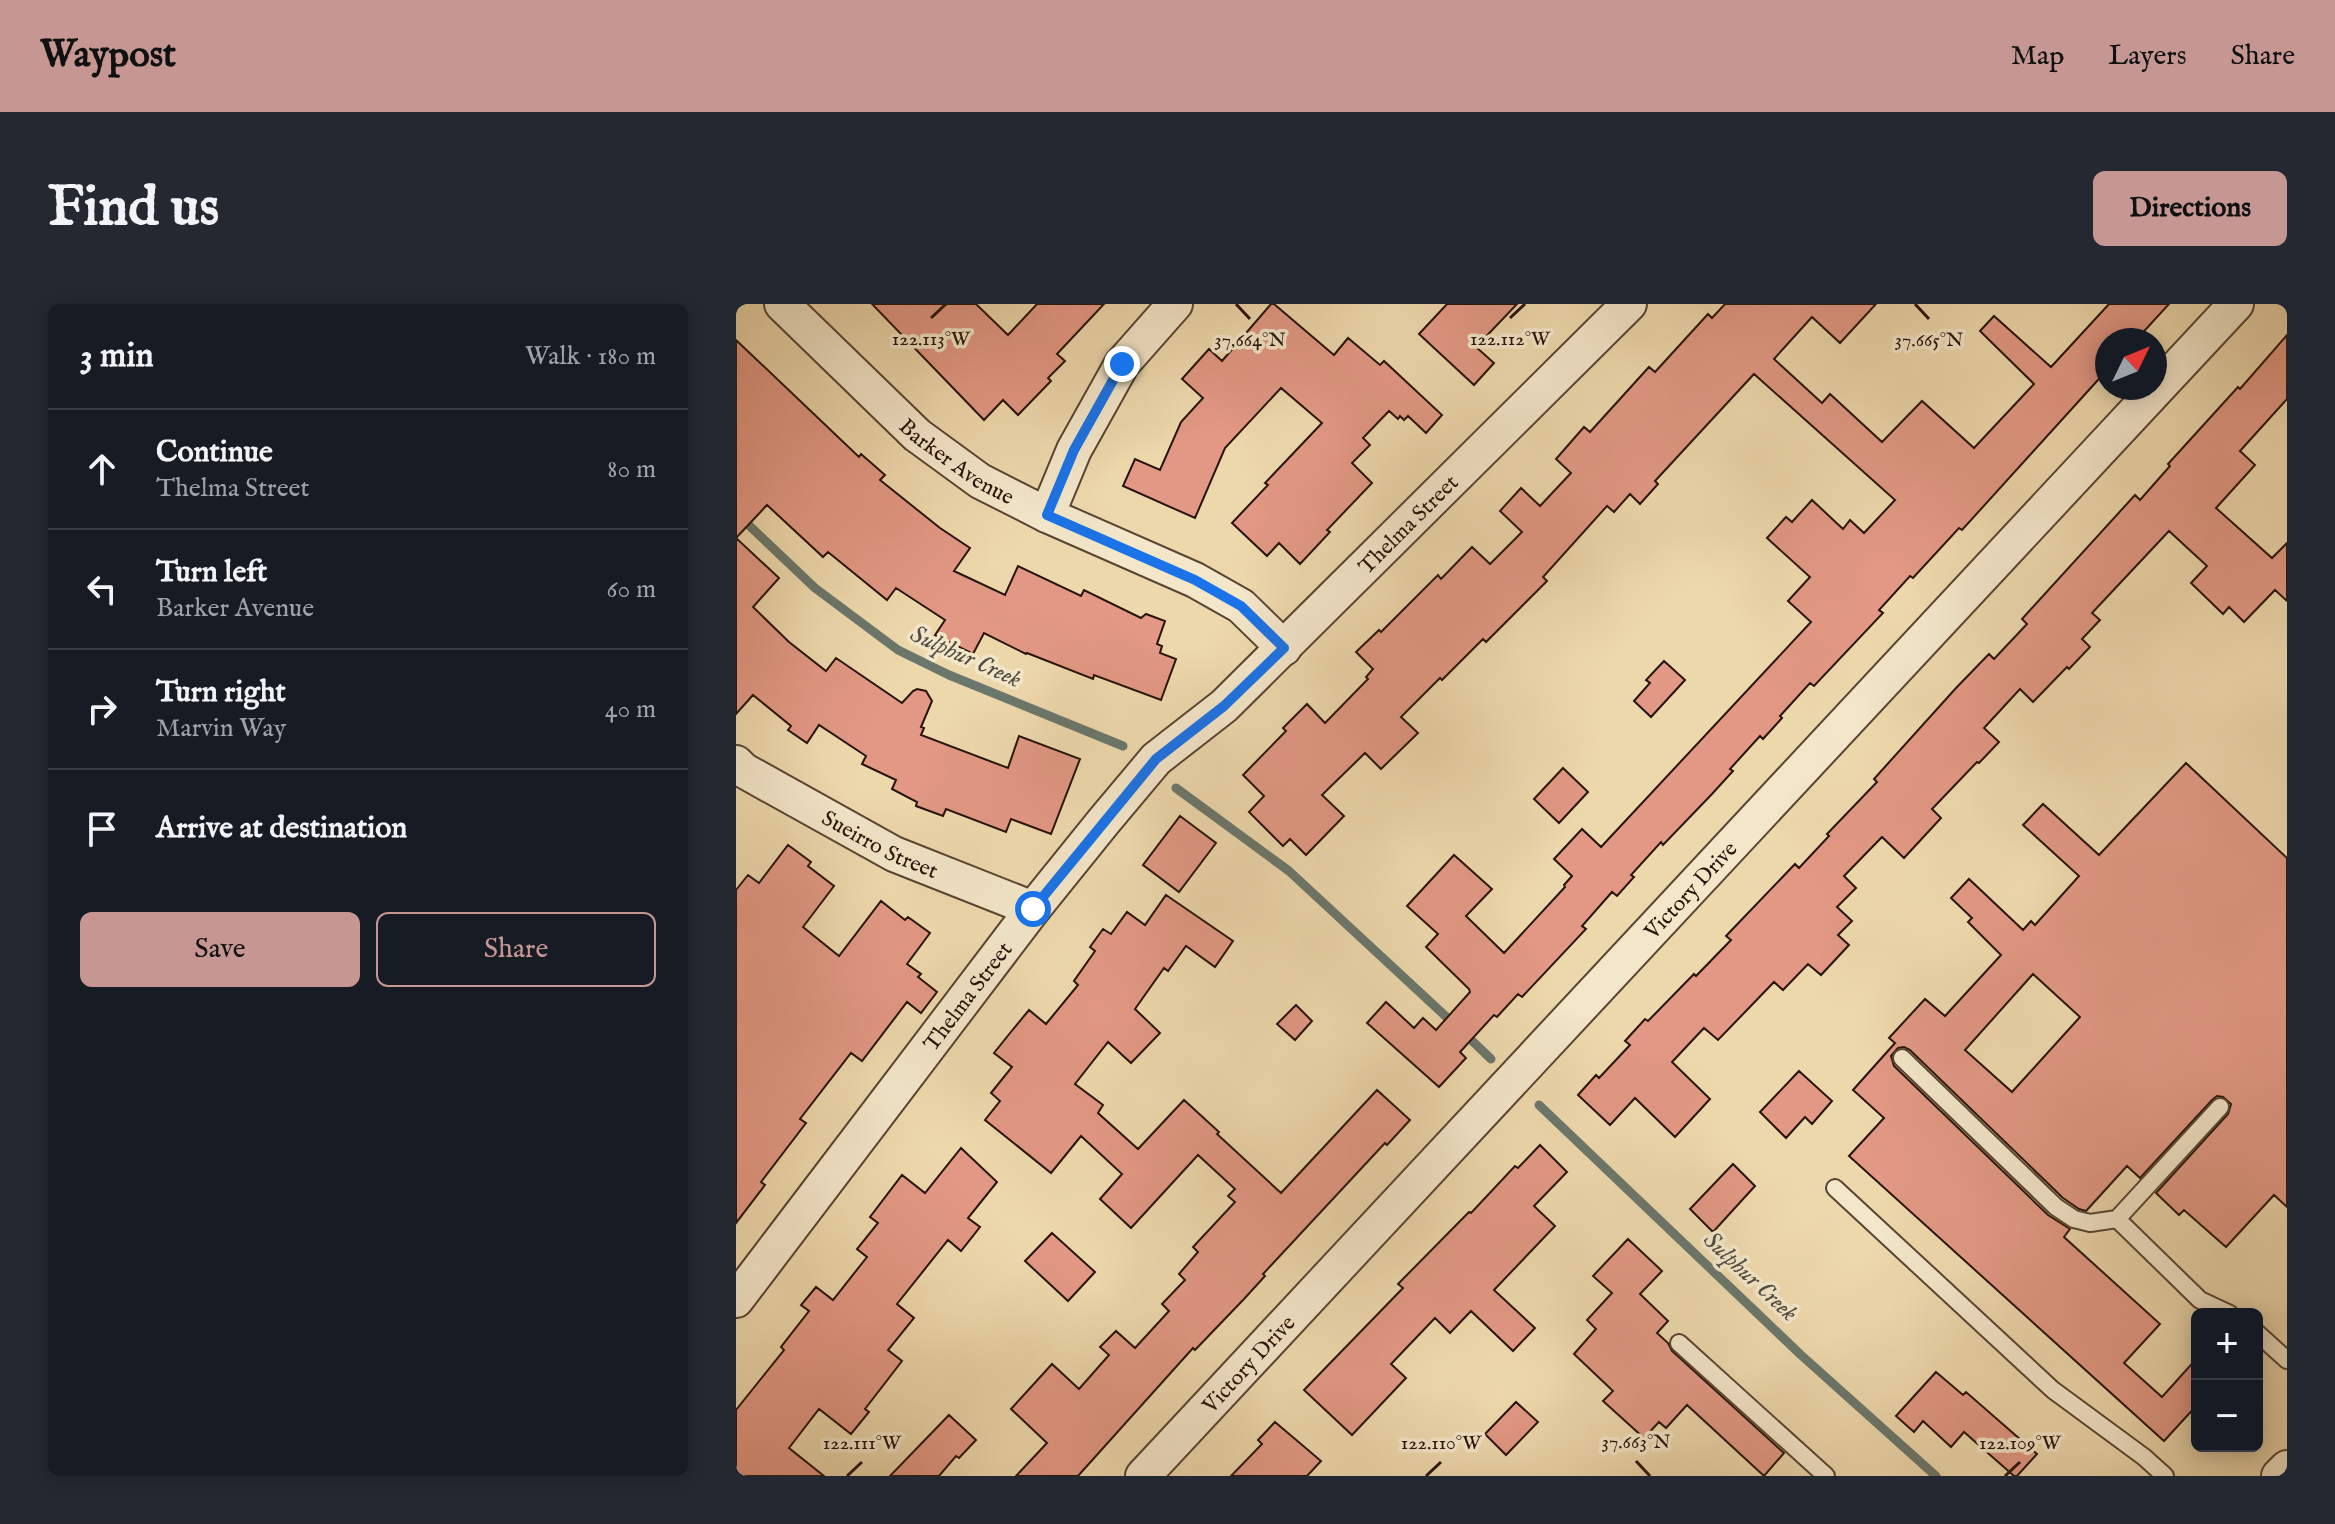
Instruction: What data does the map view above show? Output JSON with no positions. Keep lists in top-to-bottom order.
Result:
{
  "streets": {
    "street": [
      "Barker Avenue",
      "Thelma Street",
      "Sueirro Street",
      "Victory Drive"
    ]
  },
  "crossings": [
    ["Barker Avenue", "Thelma Street"],
    ["Thelma Street", "Sueirro Street"]
  ],
  "water": ["Sulphur Creek"],
  "north": "top right",
  "page": {
    "header": "Waypost",
    "nav": ["Map", "Layers", "Share"],
    "buttons": [
      "Directions",
      ["Save", "Share"]
    ],
    "title": "Find us",
    "heading": ["3 min", "Walk · 180 m"],
    "list": [
      ["Continue", "Thelma Street", "80 m"],
      ["Turn left", "Barker Avenue", "60 m"],
      ["Turn right", "Marvin Way", "40 m"],
      "Arrive at destination"
    ],
    "map_buttons": ["+", "−"]
  },
  "coordinates": [
    "122.113°W",
    "122.112°W",
    "37.664°N",
    "37.665°N",
    "37.663°N",
    "122.111°W",
    "122.110°W",
    "122.109°W"
  ]
}
